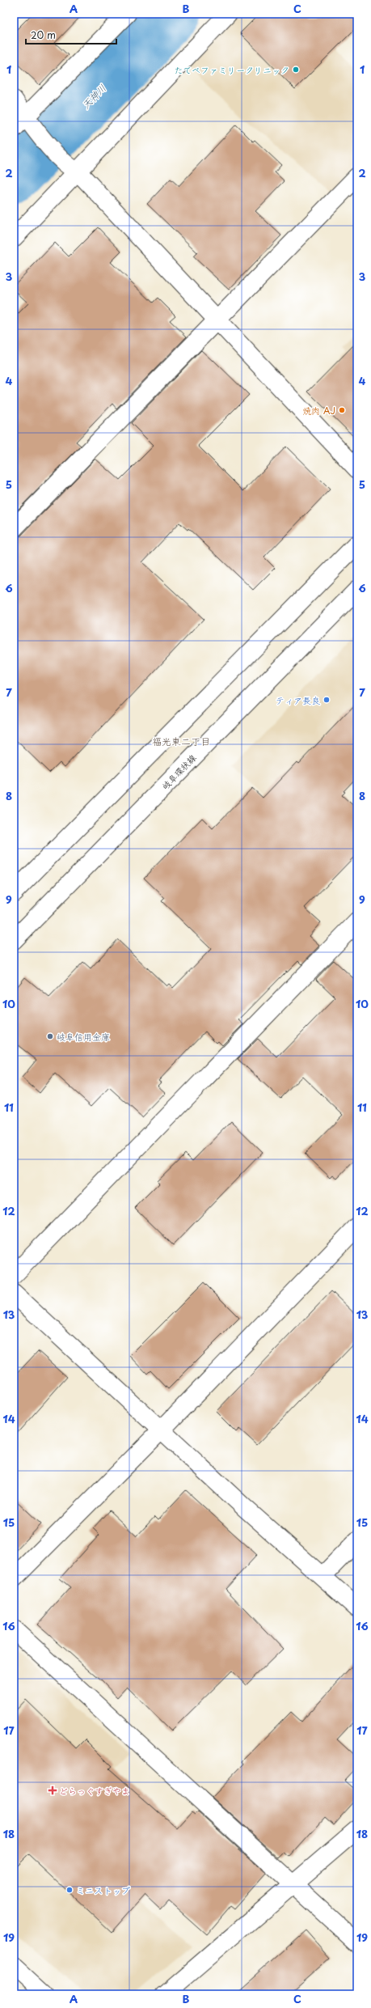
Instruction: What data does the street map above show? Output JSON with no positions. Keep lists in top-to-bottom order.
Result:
{
  "streets": {
    "main road": ["岐阜環状線"]
  },
  "districts": ["福光東二丁目"],
  "water": ["天神川"],
  "places": {
    "other": [
      "たてべファミリークリニック",
      "焼肉 AJ",
      "ティア長良",
      "岐阜信用金庫",
      "ミニストップ"
    ],
    "health": ["どらっぐすぎやま"]
  },
  "scale_bar": "20 m",
  "grid": {
    "columns": ["A", "B", "C"],
    "rows": [
      "1",
      "2",
      "3",
      "4",
      "5",
      "6",
      "7",
      "8",
      "9",
      "10",
      "11",
      "12",
      "13",
      "14",
      "15",
      "16",
      "17",
      "18",
      "19"
    ]
  }
}
